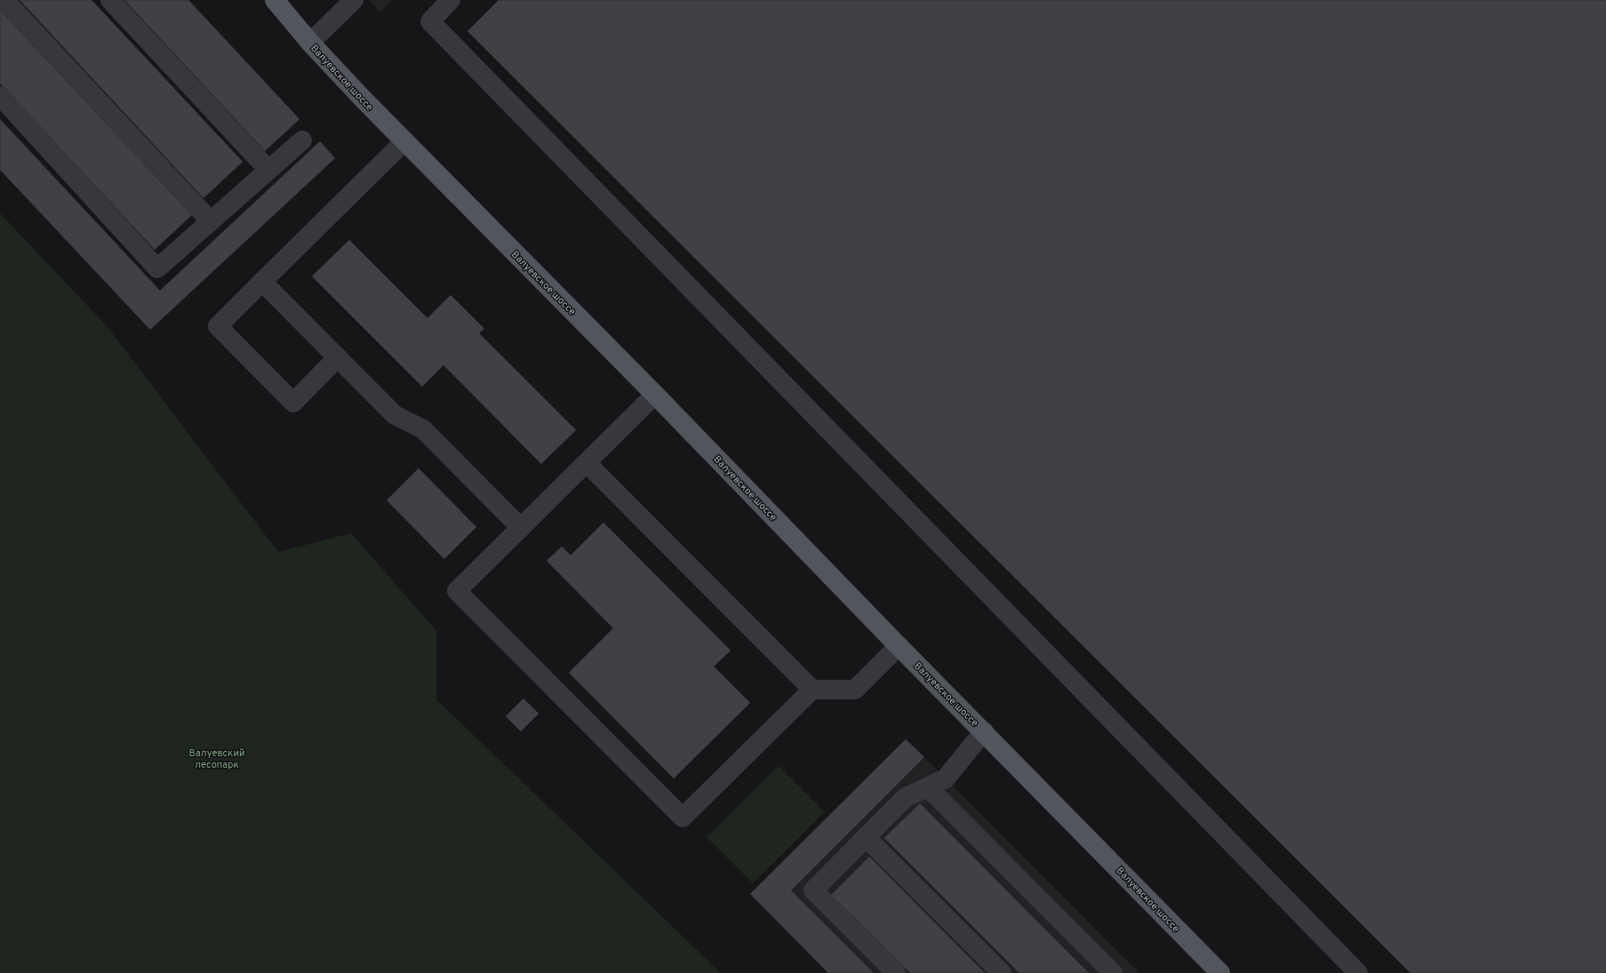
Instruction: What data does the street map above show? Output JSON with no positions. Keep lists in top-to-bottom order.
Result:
{
  "streets": {
    "main road": ["Валуевское шоссе"]
  },
  "parks": ["Валуевский лесопарк"]
}
